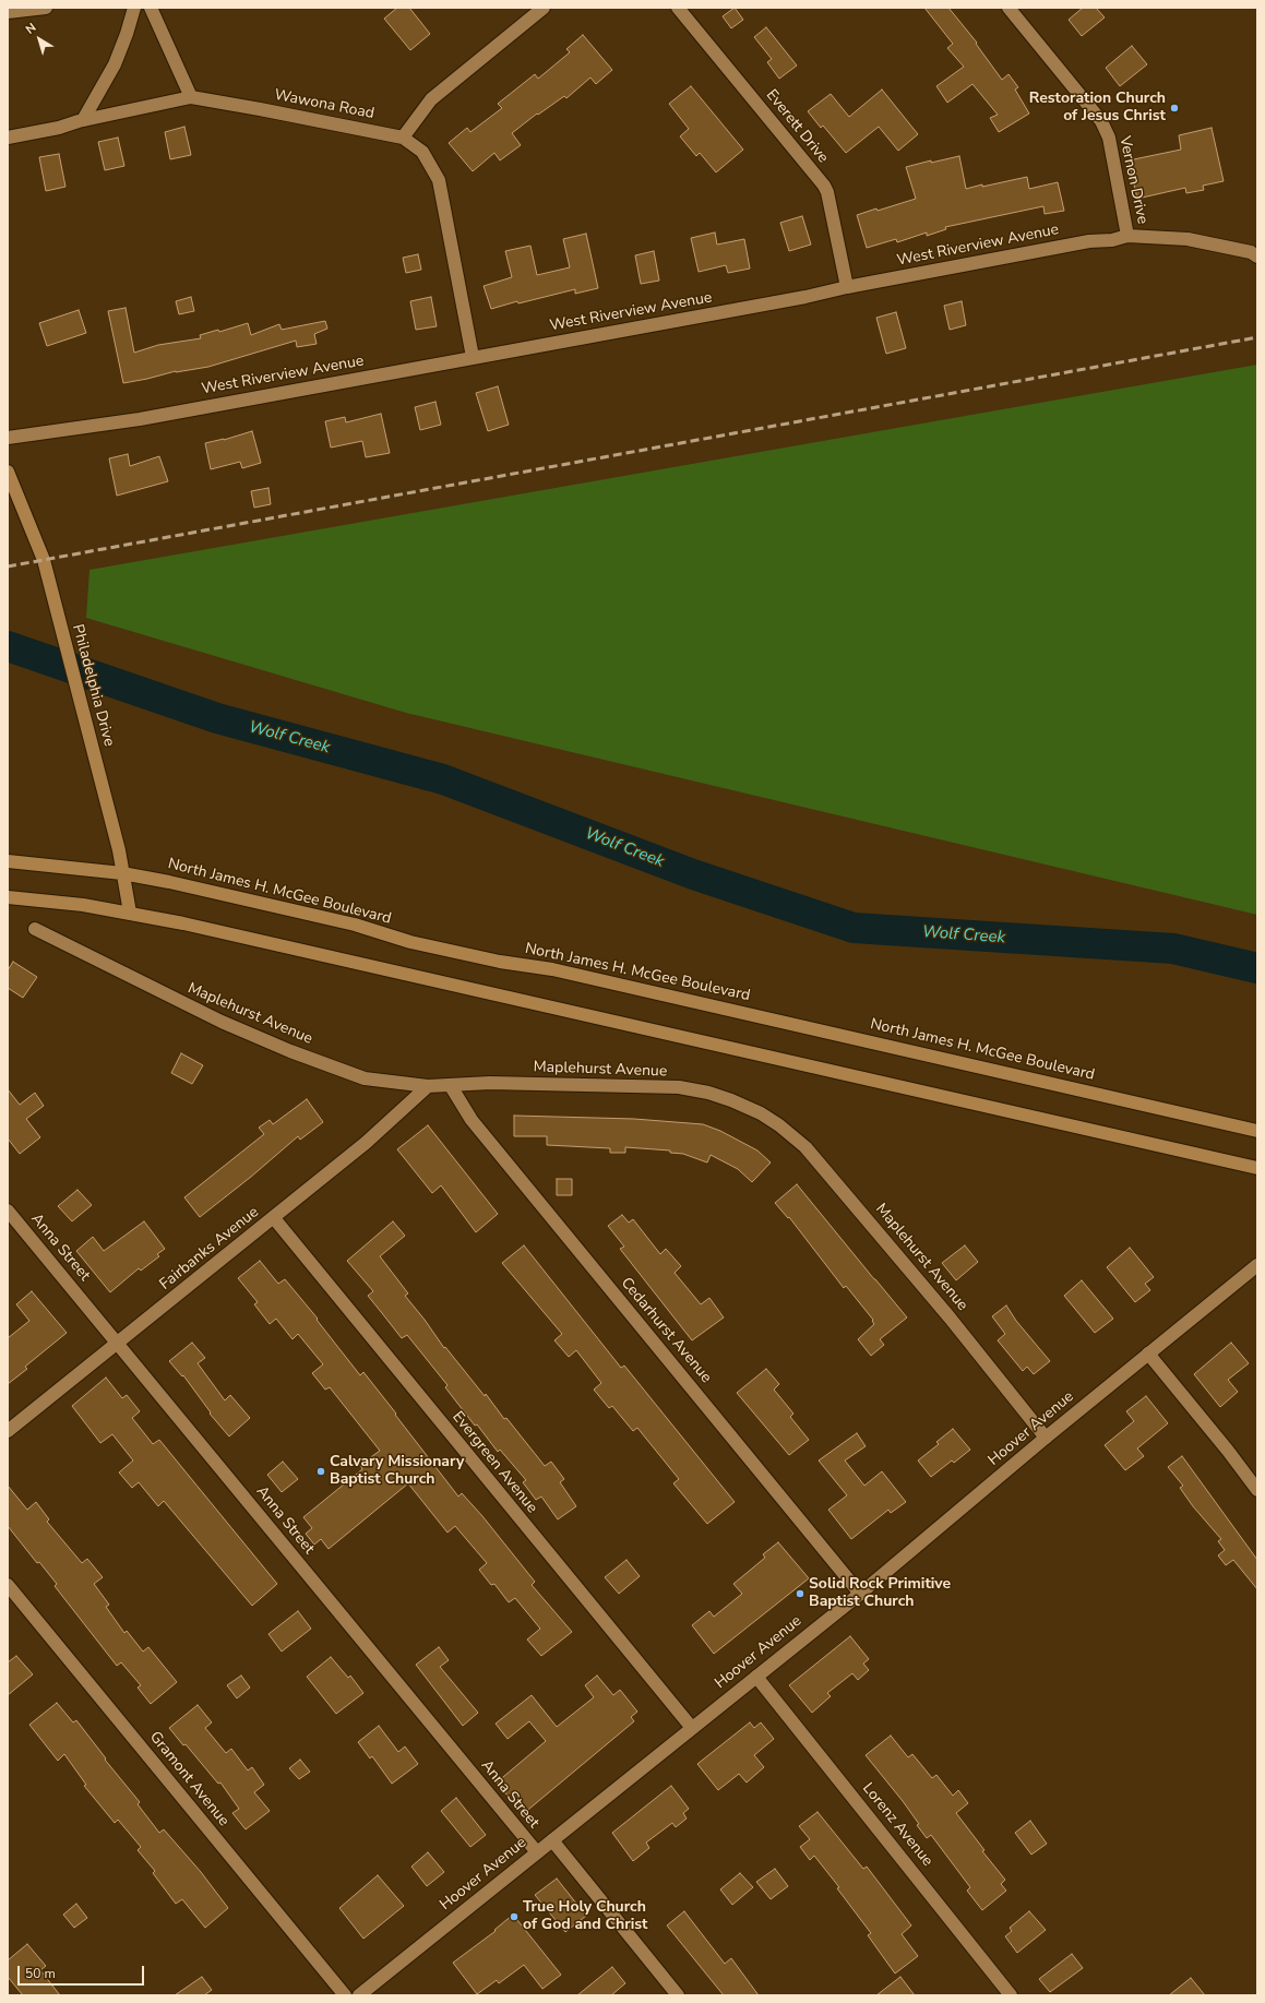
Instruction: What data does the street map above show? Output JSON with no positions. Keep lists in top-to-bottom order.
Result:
{
  "streets": {
    "main road": ["Philadelphia Drive", "North James H. McGee Boulevard"],
    "street": [
      "Wawona Road",
      "Everett Drive",
      "Vernon Drive",
      "West Riverview Avenue",
      "Maplehurst Avenue",
      "Anna Street",
      "Fairbanks Avenue",
      "Cedarhurst Avenue",
      "Hoover Avenue",
      "Evergreen Avenue",
      "Gramont Avenue",
      "Lorenz Avenue"
    ]
  },
  "crossings": [
    ["Wawona Road", "West Riverview Avenue"],
    ["Everett Drive", "West Riverview Avenue"],
    ["Vernon Drive", "West Riverview Avenue"],
    ["Philadelphia Drive", "North James H. McGee Boulevard"],
    ["Maplehurst Avenue", "Fairbanks Avenue"],
    ["Maplehurst Avenue", "Cedarhurst Avenue"],
    ["Maplehurst Avenue", "Hoover Avenue"],
    ["Anna Street", "Fairbanks Avenue"],
    ["Anna Street", "Hoover Avenue"],
    ["Fairbanks Avenue", "Evergreen Avenue"],
    ["Cedarhurst Avenue", "Hoover Avenue"],
    ["Hoover Avenue", "Evergreen Avenue"],
    ["Hoover Avenue", "Lorenz Avenue"]
  ],
  "water": ["Wolf Creek"],
  "places": [
    "Restoration Church of Jesus Christ",
    "Calvary Missionary Baptist Church",
    "Solid Rock Primitive Baptist Church",
    "True Holy Church of God and Christ"
  ],
  "scale_bar": "50 m",
  "north": "top left"
}
